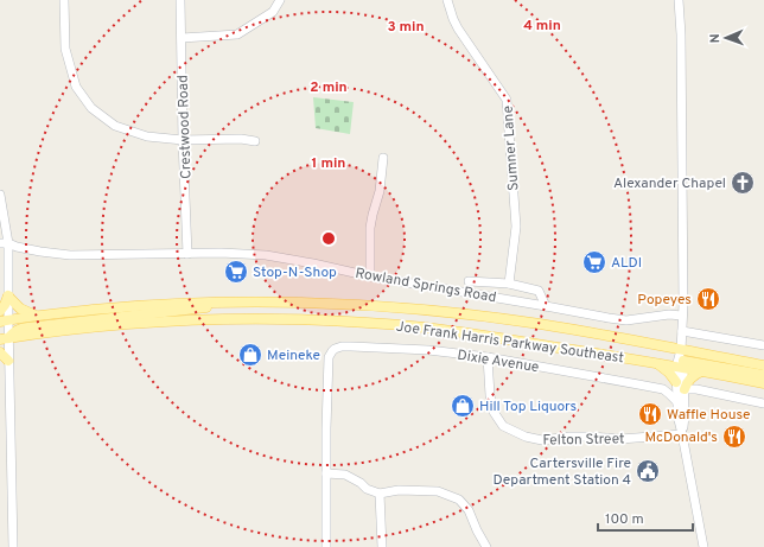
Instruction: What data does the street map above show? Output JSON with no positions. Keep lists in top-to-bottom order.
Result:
{
  "streets": {
    "main road": ["Joe Frank Harris Parkway Southeast"],
    "street": [
      "Crestwood Road",
      "Sumner Lane",
      "Rowland Springs Road",
      "Dixie Avenue",
      "Felton Street"
    ]
  },
  "crossings": [
    ["Crestwood Road", "Rowland Springs Road"],
    ["Dixie Avenue", "Felton Street"]
  ],
  "places": {
    "church": ["Alexander Chapel"],
    "supermarket": ["ALDI", "Stop-N-Shop"],
    "restaurant": ["Popeyes", "Waffle House", "McDonald's"],
    "shop": ["Meineke", "Hill Top Liquors"],
    "public building": ["Cartersville Fire Department Station 4"]
  },
  "scale_bar": "100 m",
  "north": "left",
  "rings": [
    "4 min",
    "3 min",
    "2 min",
    "1 min"
  ]
}
